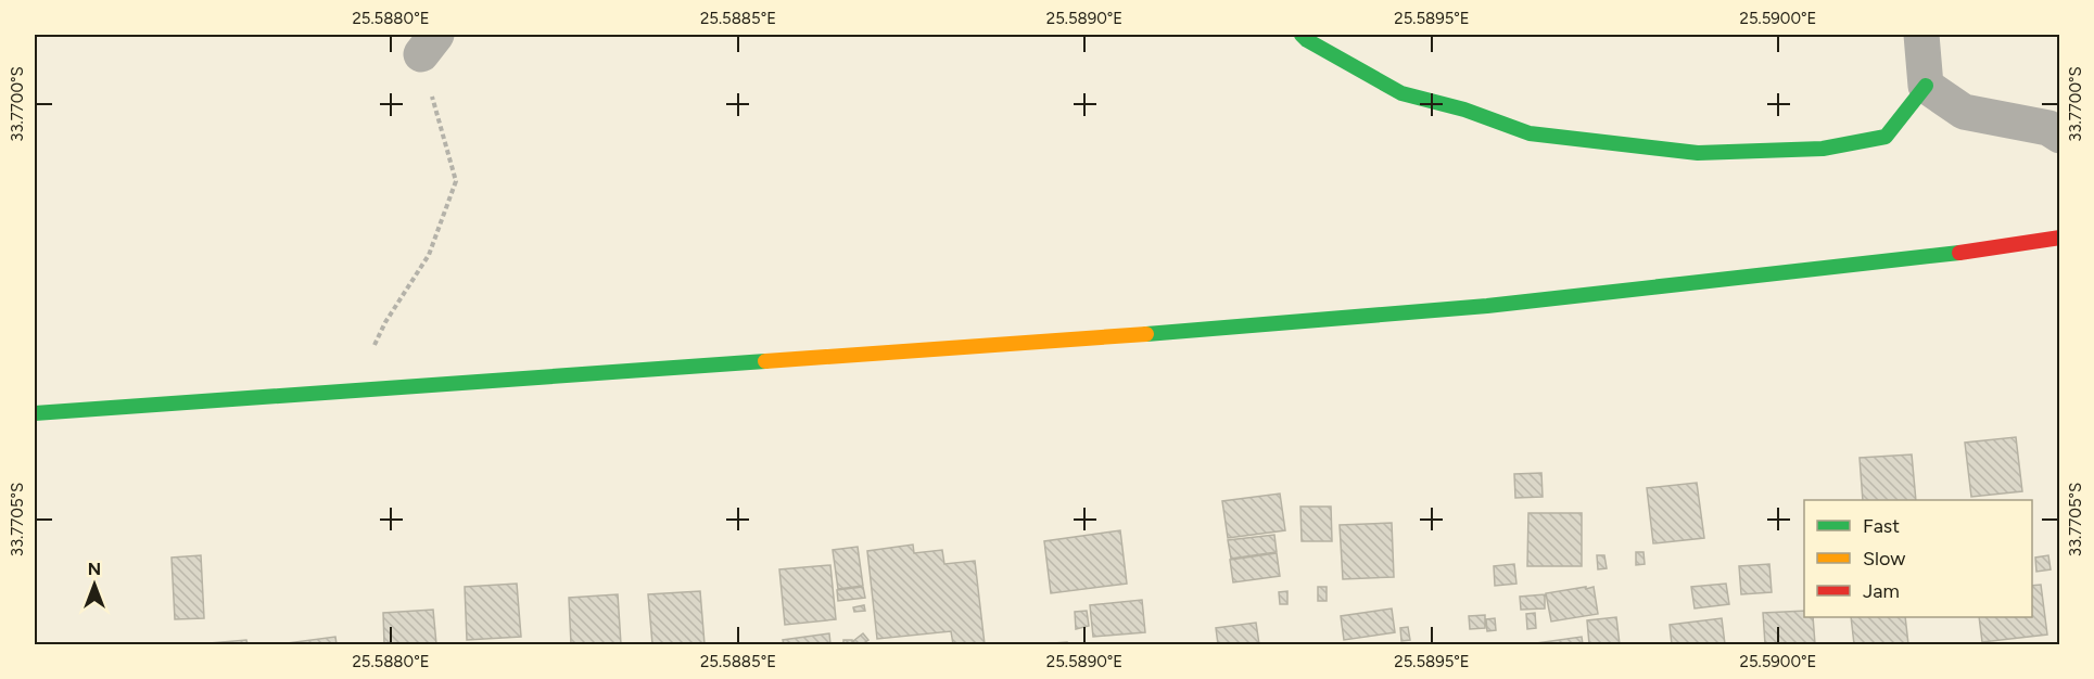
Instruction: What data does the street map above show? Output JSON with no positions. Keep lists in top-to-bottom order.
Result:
{
  "legend": ["Fast", "Slow", "Jam"],
  "north": "top",
  "coordinates": [
    "25.5880°E",
    "25.5885°E",
    "25.5890°E",
    "25.5895°E",
    "25.5900°E",
    "33.7700°S",
    "33.7705°S"
  ]
}
